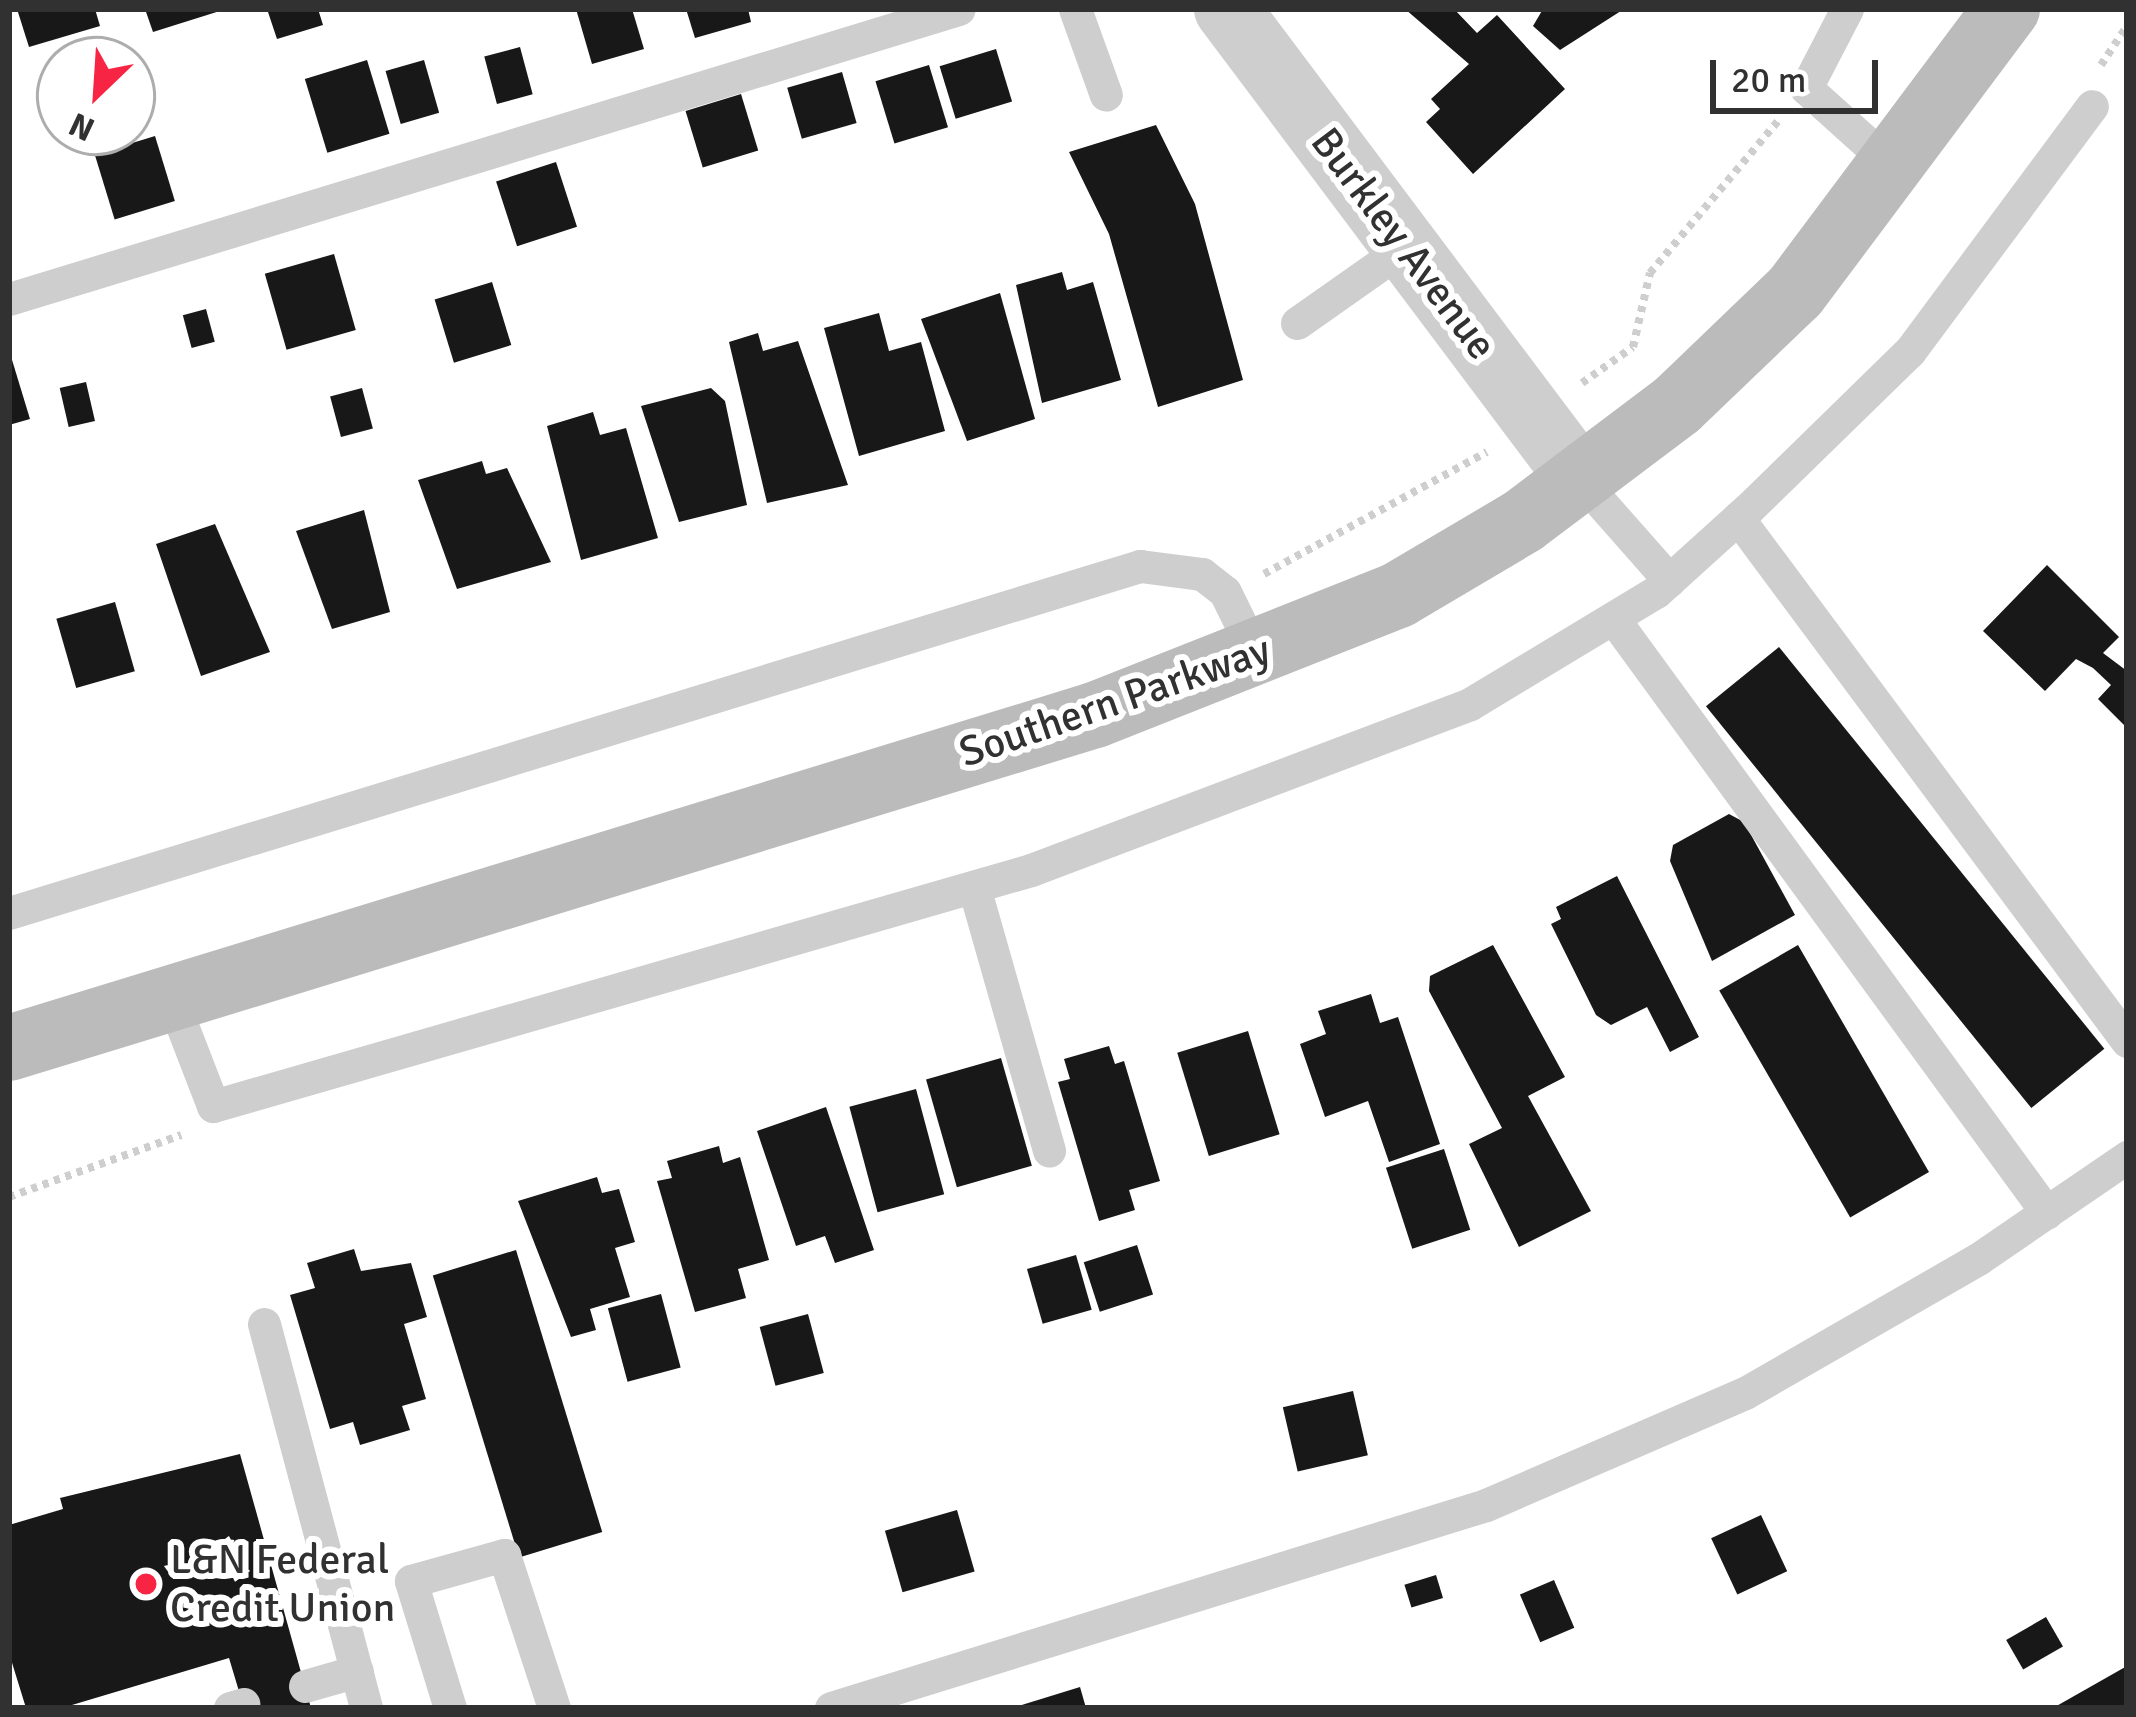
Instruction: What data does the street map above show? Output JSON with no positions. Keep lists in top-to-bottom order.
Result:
{
  "streets": {
    "main road": ["Southern Parkway"],
    "street": ["Burkley Avenue"]
  },
  "crossings": [
    ["Burkley Avenue", "Southern Parkway"]
  ],
  "places": ["L&N Federal Credit Union"],
  "scale_bar": "20 m",
  "north": "bottom left"
}
